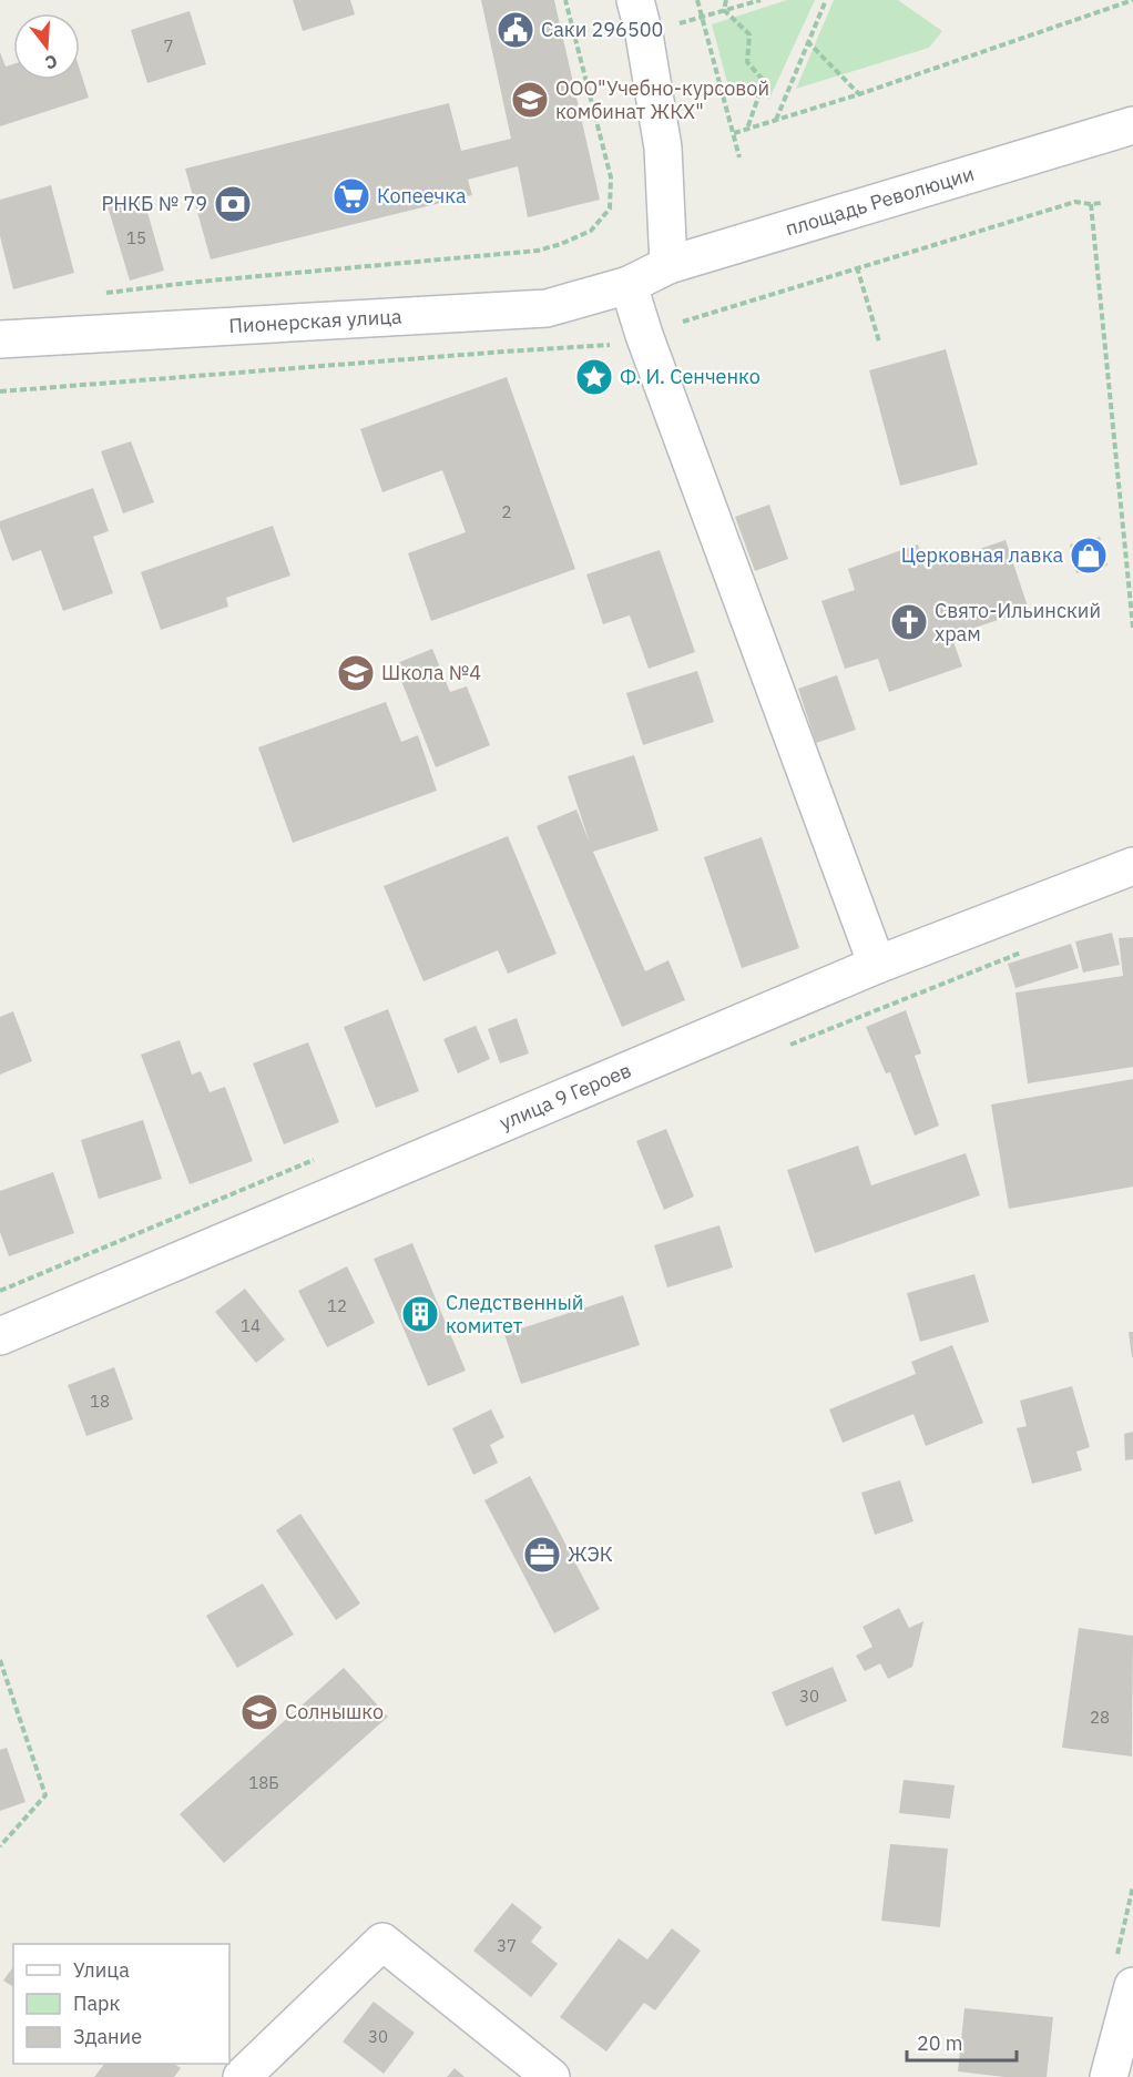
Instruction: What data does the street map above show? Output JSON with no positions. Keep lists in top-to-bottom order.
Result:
{
  "streets": {
    "street": ["площадь Революции", "Пионерская улица", "улица 9 Героев"]
  },
  "crossings": [
    ["площадь Революции", "Пионерская улица"]
  ],
  "places": {
    "public building": ["Саки 296500"],
    "school or university": ["ООО\"Учебно-курсовой комбинат ЖКХ\"", "Школа №4", "Солнышко"],
    "supermarket": ["Копеечка"],
    "bank": ["РНКБ № 79"],
    "place": ["Ф. И. Сенченко"],
    "shop": ["Церковная лавка"],
    "church": ["Свято-Ильинский храм"],
    "building": ["Следственный комитет"],
    "office": ["ЖЭК"]
  },
  "house_numbers": [
    "7",
    "15",
    "2",
    "12",
    "14",
    "18",
    "30",
    "28",
    "18Б",
    "37",
    "30"
  ],
  "legend": ["Улица", "Парк", "Здание"],
  "scale_bar": "20 m",
  "north": "bottom"
}
